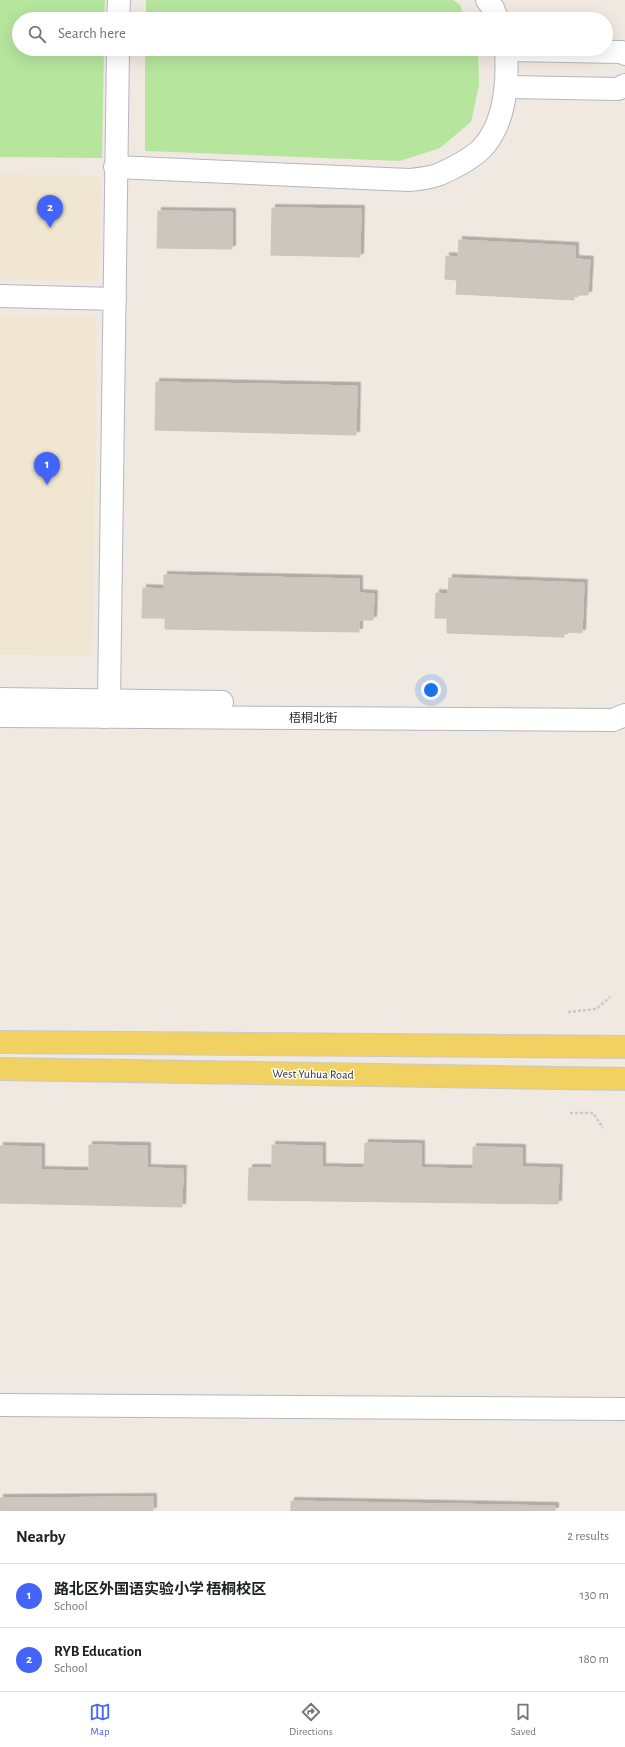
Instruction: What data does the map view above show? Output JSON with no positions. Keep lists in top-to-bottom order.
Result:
{
  "streets": {
    "main road": ["West Yuhua Road"],
    "street": ["梧桐北街"]
  },
  "page": {
    "search": "Search here",
    "pins": ["2", "1"],
    "heading": ["Nearby", "2 results"],
    "list": [
      {
        "mark": "1",
        "name": "路北区外国语实验小学 梧桐校区",
        "note": "School",
        "value": "130 m"
      },
      {
        "mark": "2",
        "name": "RYB Education",
        "note": "School",
        "value": "180 m"
      }
    ],
    "nav": ["Map", "Directions", "Saved"]
  }
}
